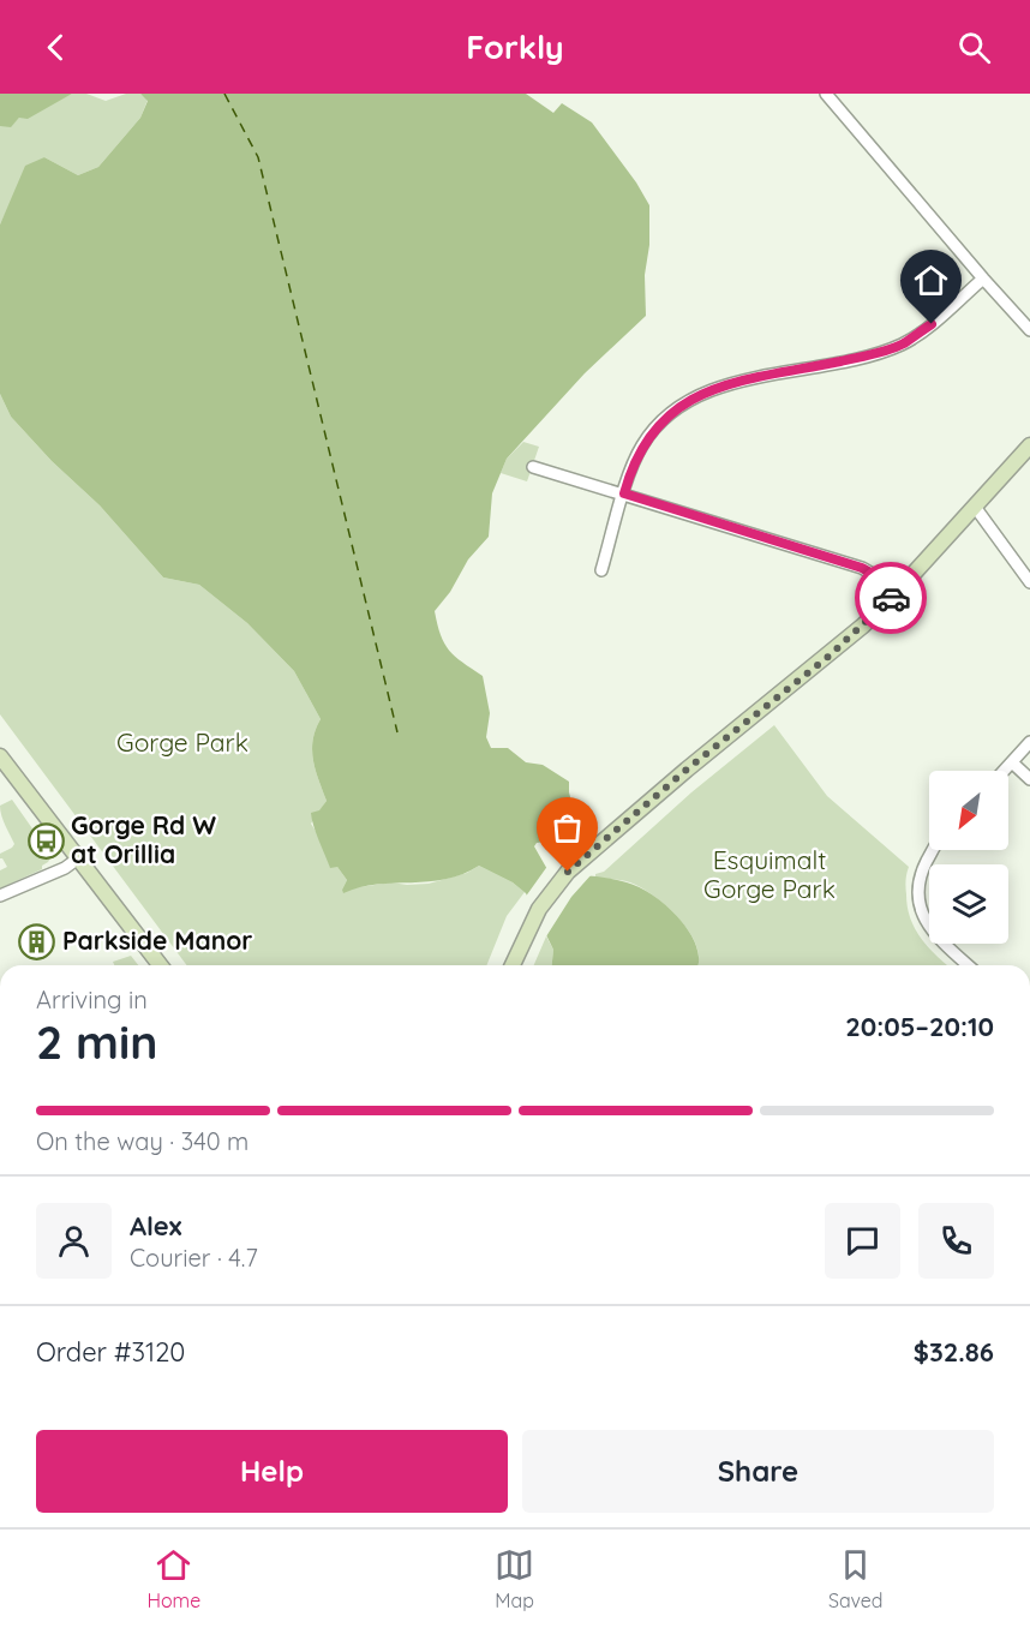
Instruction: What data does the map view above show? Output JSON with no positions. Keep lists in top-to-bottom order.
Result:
{
  "parks": ["Gorge Park", "Esquimalt Gorge Park"],
  "places": {
    "bus stop": ["Gorge Rd W at Orillia"],
    "building": ["Parkside Manor"]
  },
  "north": "bottom left",
  "page": {
    "header": "Forkly",
    "heading": ["2 min", "Arriving in", "20:05–20:10"],
    "panel": [
      "Alex",
      "Courier · 4.7",
      "Order #3120",
      "$32.86"
    ],
    "bar": "On the way · 340 m",
    "buttons": ["Help", "Share"],
    "tabs": ["Home", "Map", "Saved"]
  }
}
